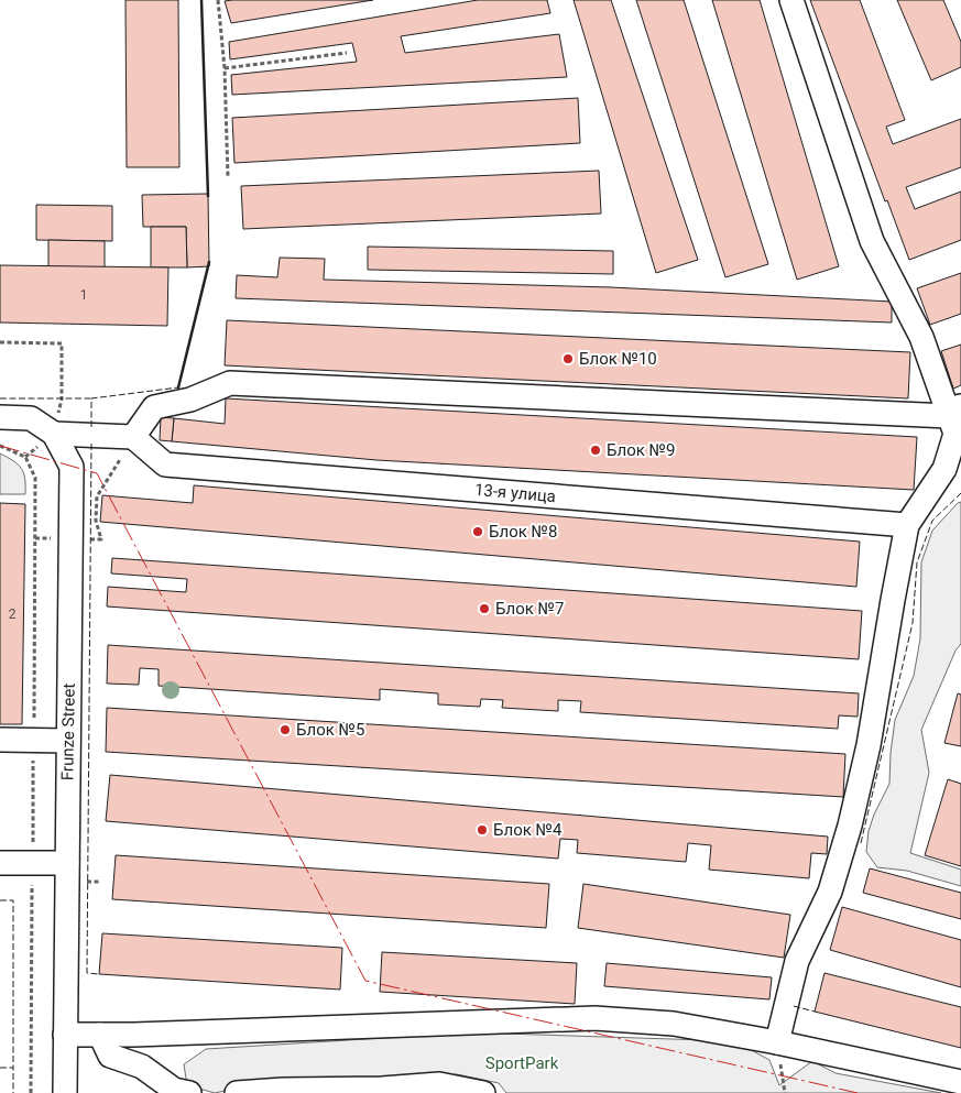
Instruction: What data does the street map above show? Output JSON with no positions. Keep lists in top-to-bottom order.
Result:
{
  "streets": {
    "street": ["13-я улица", "Frunze Street"]
  },
  "parks": ["SportPark"],
  "places": [
    "Блок №10",
    "Блок №9",
    "Блок №8",
    "Блок №7",
    "Блок №5",
    "Блок №4"
  ],
  "house_numbers": ["1", "2"]
}
